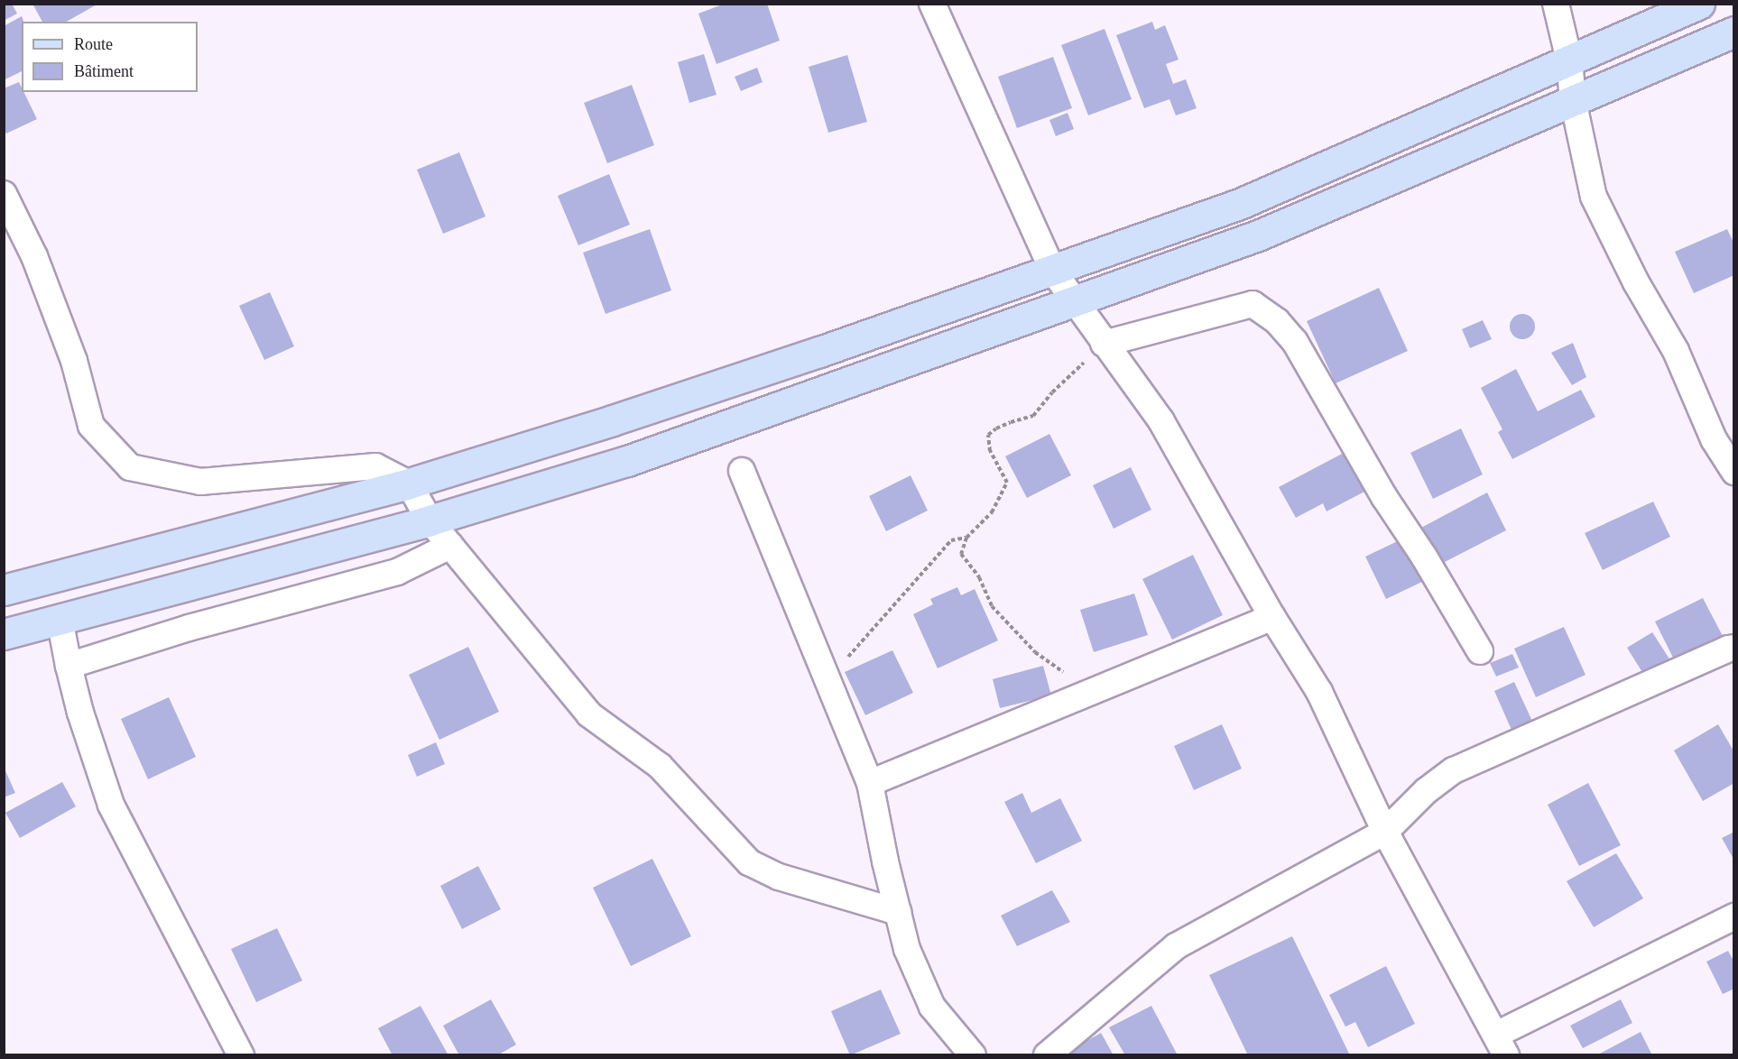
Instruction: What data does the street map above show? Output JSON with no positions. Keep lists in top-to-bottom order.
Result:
{
  "legend": ["Route", "Bâtiment"]
}
